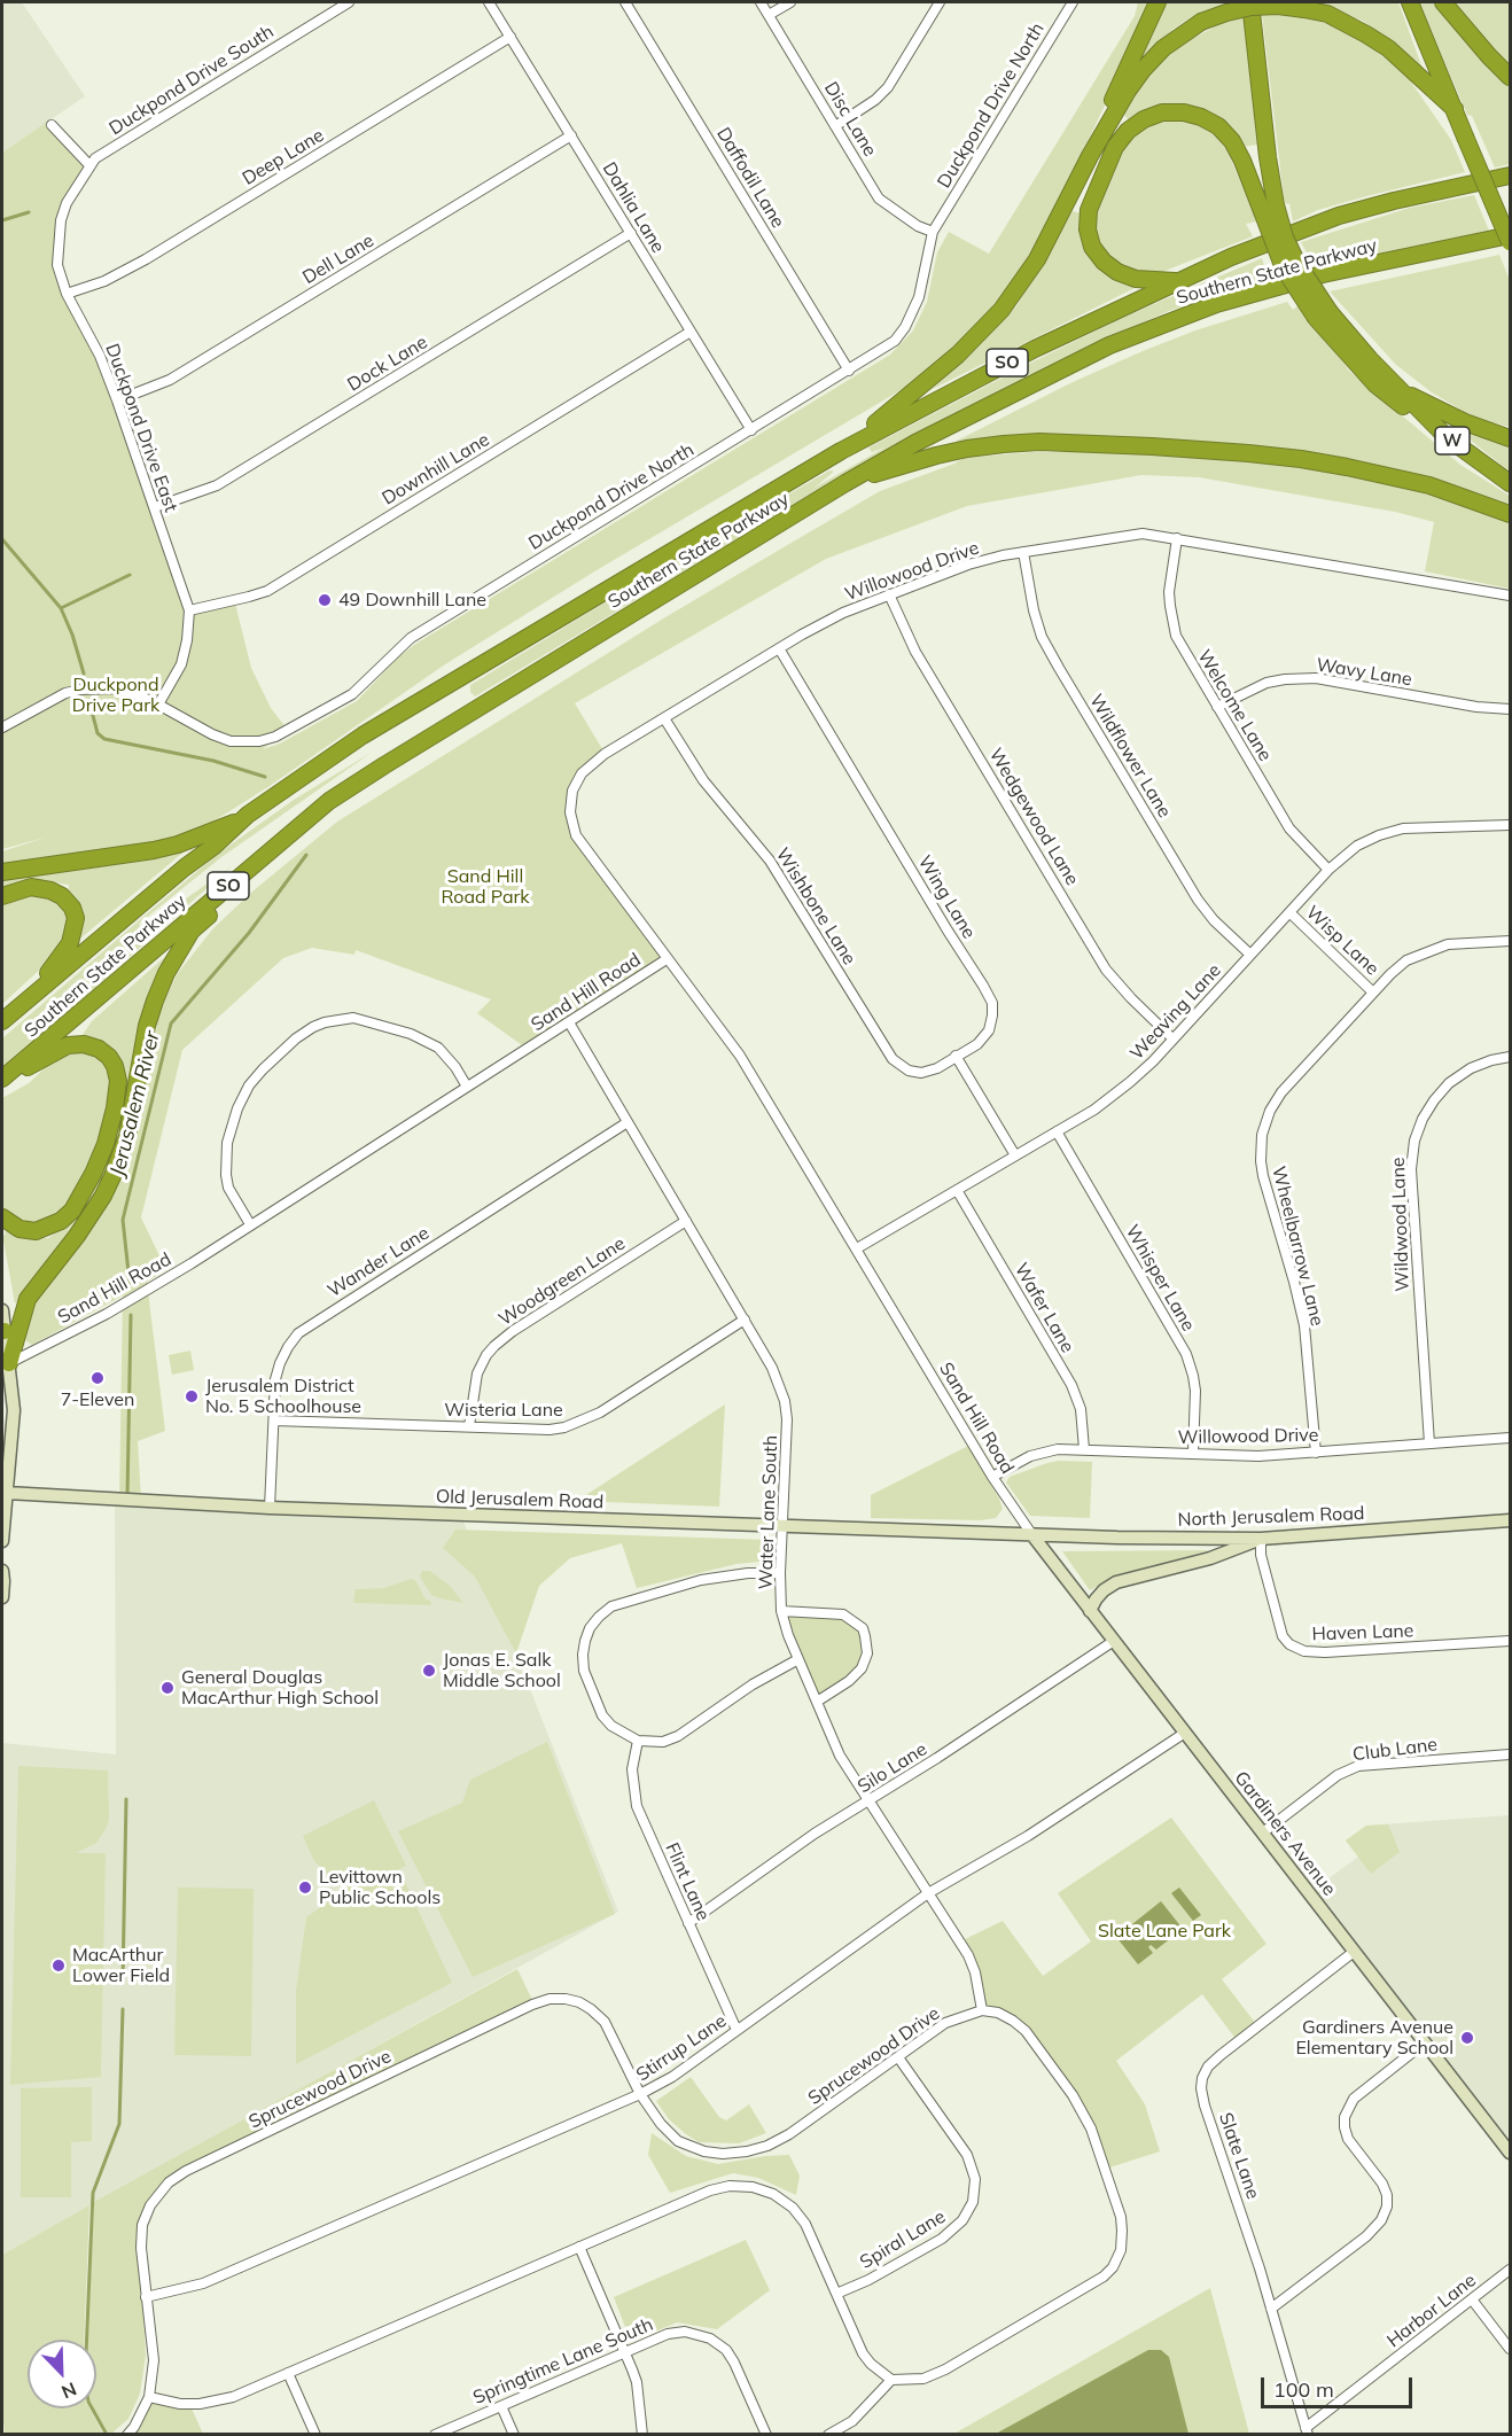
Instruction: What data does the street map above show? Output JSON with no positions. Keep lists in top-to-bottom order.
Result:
{
  "streets": {
    "highway": ["Southern State Parkway", "SO", "W"],
    "main road": ["Old Jerusalem Road", "North Jerusalem Road", "Gardiners Avenue"],
    "street": [
      "Duckpond Drive South",
      "Duckpond Drive North",
      "Disc Lane",
      "Deep Lane",
      "Daffodil Lane",
      "Dahlia Lane",
      "Dell Lane",
      "Dock Lane",
      "Duckpond Drive East",
      "Downhill Lane",
      "Willowood Drive",
      "Wavy Lane",
      "Welcome Lane",
      "Wildflower Lane",
      "Wedgewood Lane",
      "Wing Lane",
      "Wishbone Lane",
      "Wisp Lane",
      "Sand Hill Road",
      "Weaving Lane",
      "Wildwood Lane",
      "Wheelbarrow Lane",
      "Wander Lane",
      "Whisper Lane",
      "Woodgreen Lane",
      "Wafer Lane",
      "Wisteria Lane",
      "Water Lane South",
      "Haven Lane",
      "Club Lane",
      "Silo Lane",
      "Flint Lane",
      "Stirrup Lane",
      "Sprucewood Drive",
      "Slate Lane",
      "Spiral Lane",
      "Harbor Lane",
      "Springtime Lane South"
    ]
  },
  "crossings": [
    ["Duckpond Drive South", "Duckpond Drive East"],
    ["Duckpond Drive North", "Disc Lane"],
    ["Duckpond Drive North", "Daffodil Lane"],
    ["Duckpond Drive North", "Dahlia Lane"],
    ["Duckpond Drive North", "Duckpond Drive East"],
    ["Deep Lane", "Dahlia Lane"],
    ["Deep Lane", "Duckpond Drive East"],
    ["Dahlia Lane", "Dell Lane"],
    ["Dahlia Lane", "Dock Lane"],
    ["Dahlia Lane", "Downhill Lane"],
    ["Dell Lane", "Duckpond Drive East"],
    ["Dock Lane", "Duckpond Drive East"],
    ["Duckpond Drive East", "Downhill Lane"],
    ["Willowood Drive", "Welcome Lane"],
    ["Willowood Drive", "Wildflower Lane"],
    ["Willowood Drive", "Wedgewood Lane"],
    ["Willowood Drive", "Wing Lane"],
    ["Willowood Drive", "Wishbone Lane"],
    ["Willowood Drive", "Sand Hill Road"],
    ["Willowood Drive", "Wildwood Lane"],
    ["Willowood Drive", "Wheelbarrow Lane"],
    ["Willowood Drive", "Whisper Lane"],
    ["Willowood Drive", "Wafer Lane"],
    ["Wavy Lane", "Welcome Lane"],
    ["Welcome Lane", "Weaving Lane"],
    ["Wildflower Lane", "Weaving Lane"],
    ["Wedgewood Lane", "Weaving Lane"],
    ["Wing Lane", "Wishbone Lane"],
    ["Wisp Lane", "Weaving Lane"],
    ["Wisp Lane", "Wheelbarrow Lane"],
    ["Sand Hill Road", "Weaving Lane"],
    ["Sand Hill Road", "Old Jerusalem Road"],
    ["Sand Hill Road", "Water Lane South"],
    ["Sand Hill Road", "North Jerusalem Road"],
    ["Sand Hill Road", "Gardiners Avenue"],
    ["Weaving Lane", "Whisper Lane"],
    ["Weaving Lane", "Wafer Lane"],
    ["Wander Lane", "Wisteria Lane"],
    ["Wander Lane", "Old Jerusalem Road"],
    ["Wander Lane", "Water Lane South"],
    ["Woodgreen Lane", "Wisteria Lane"],
    ["Woodgreen Lane", "Water Lane South"],
    ["Wisteria Lane", "Water Lane South"],
    ["Old Jerusalem Road", "Water Lane South"],
    ["Old Jerusalem Road", "North Jerusalem Road"],
    ["Old Jerusalem Road", "Gardiners Avenue"],
    ["Water Lane South", "Silo Lane"],
    ["Water Lane South", "Stirrup Lane"],
    ["Water Lane South", "Sprucewood Drive"],
    ["North Jerusalem Road", "Haven Lane"],
    ["North Jerusalem Road", "Gardiners Avenue"],
    ["Club Lane", "Gardiners Avenue"],
    ["Silo Lane", "Gardiners Avenue"],
    ["Silo Lane", "Flint Lane"],
    ["Gardiners Avenue", "Stirrup Lane"],
    ["Gardiners Avenue", "Slate Lane"],
    ["Flint Lane", "Stirrup Lane"],
    ["Stirrup Lane", "Sprucewood Drive"],
    ["Sprucewood Drive", "Spiral Lane"],
    ["Slate Lane", "Harbor Lane"]
  ],
  "water": ["Jerusalem River"],
  "parks": ["Duckpond Drive Park", "Sand Hill Road Park", "Slate Lane Park"],
  "places": [
    "49 Downhill Lane",
    "7-Eleven",
    "Jerusalem District No. 5 Schoolhouse",
    "Jonas E. Salk Middle School",
    "General Douglas MacArthur High School",
    "Levittown Public Schools",
    "MacArthur Lower Field",
    "Gardiners Avenue Elementary School"
  ],
  "scale_bar": "100 m",
  "north": "bottom right"
}
